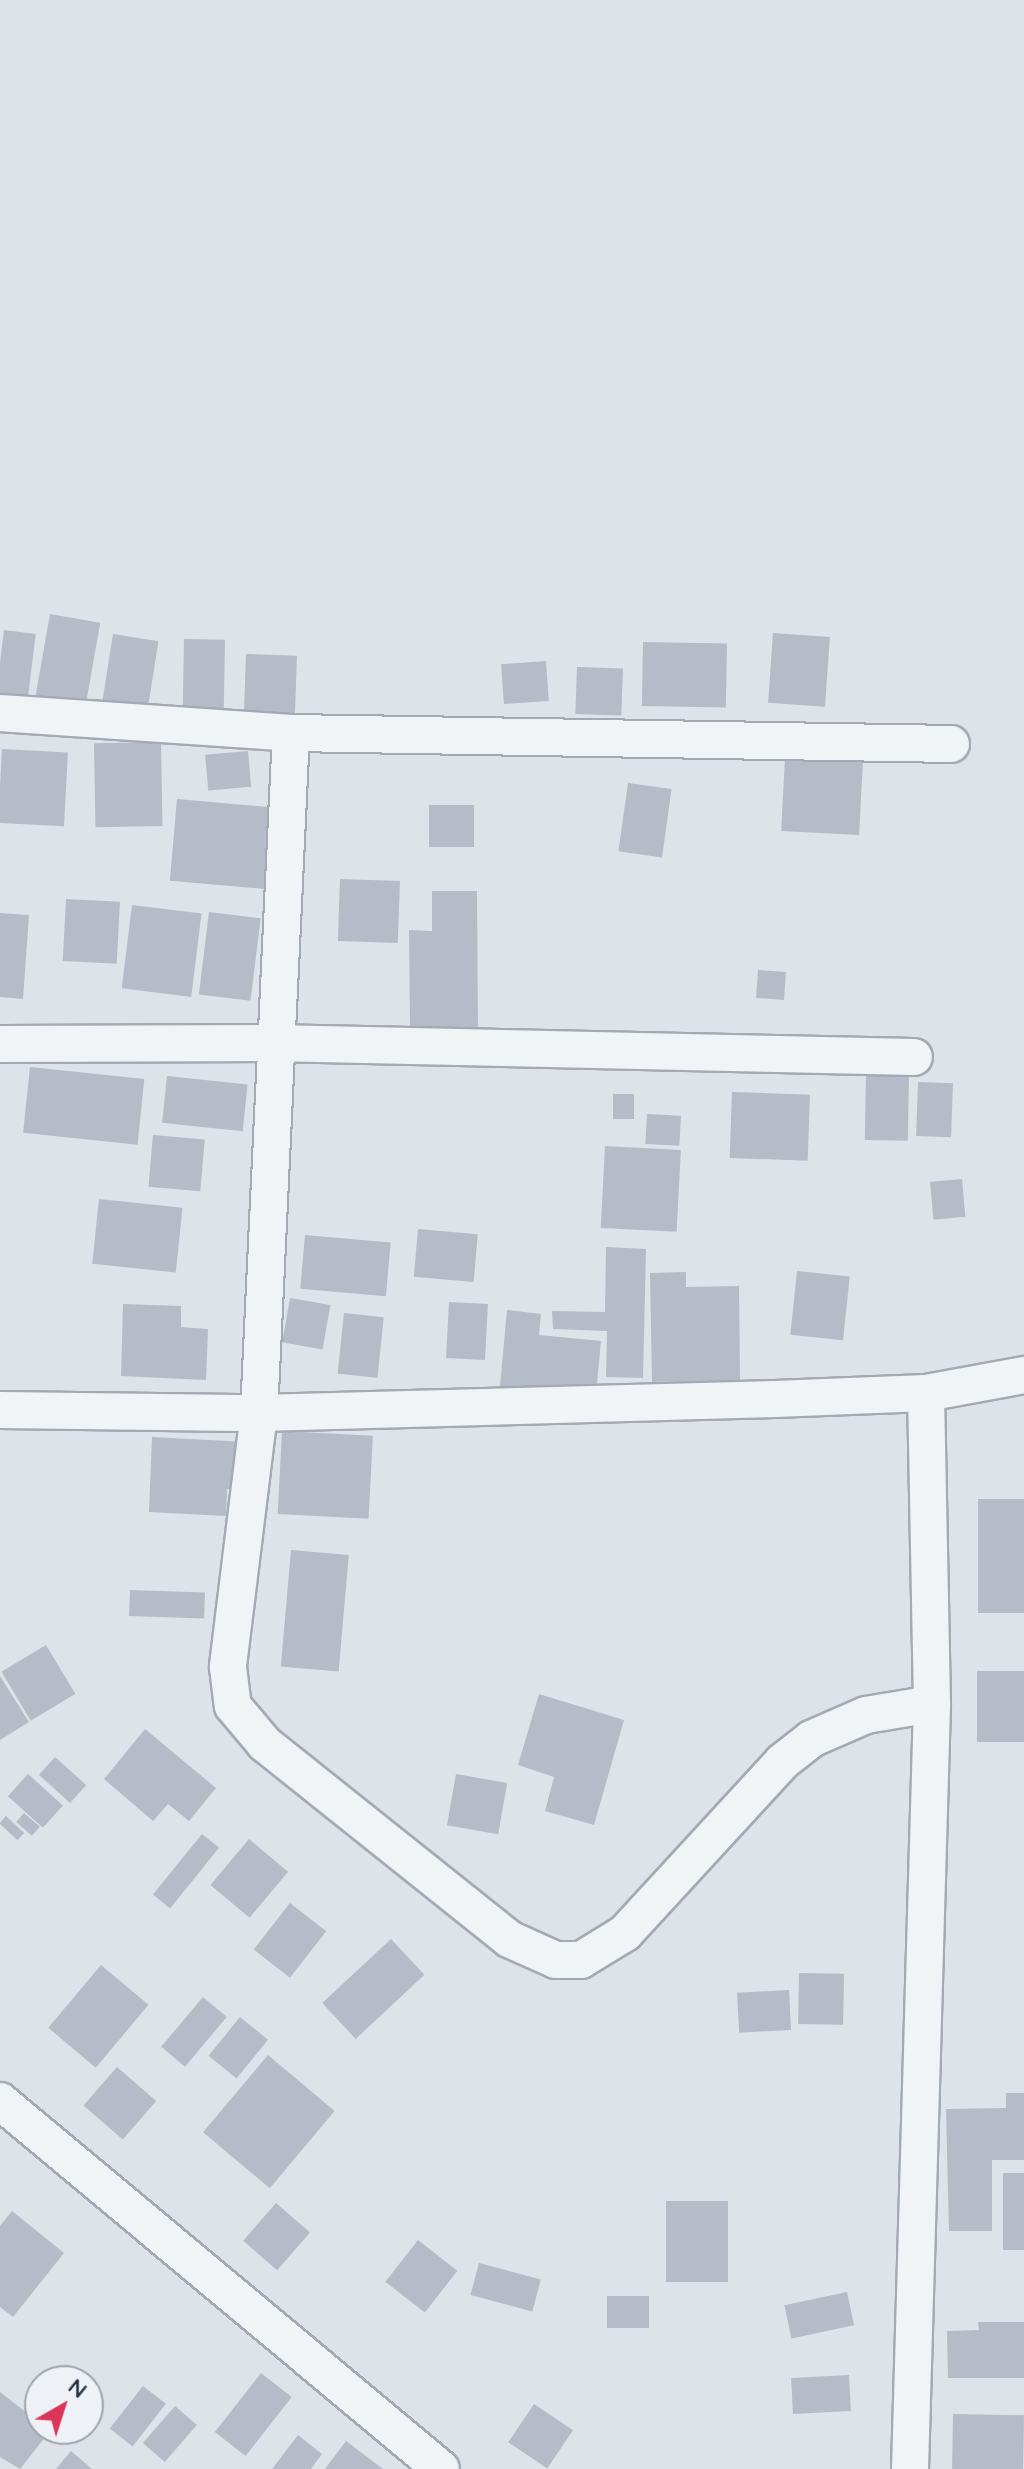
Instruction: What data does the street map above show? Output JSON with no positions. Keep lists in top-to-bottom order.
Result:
{
  "north": "top right"
}
